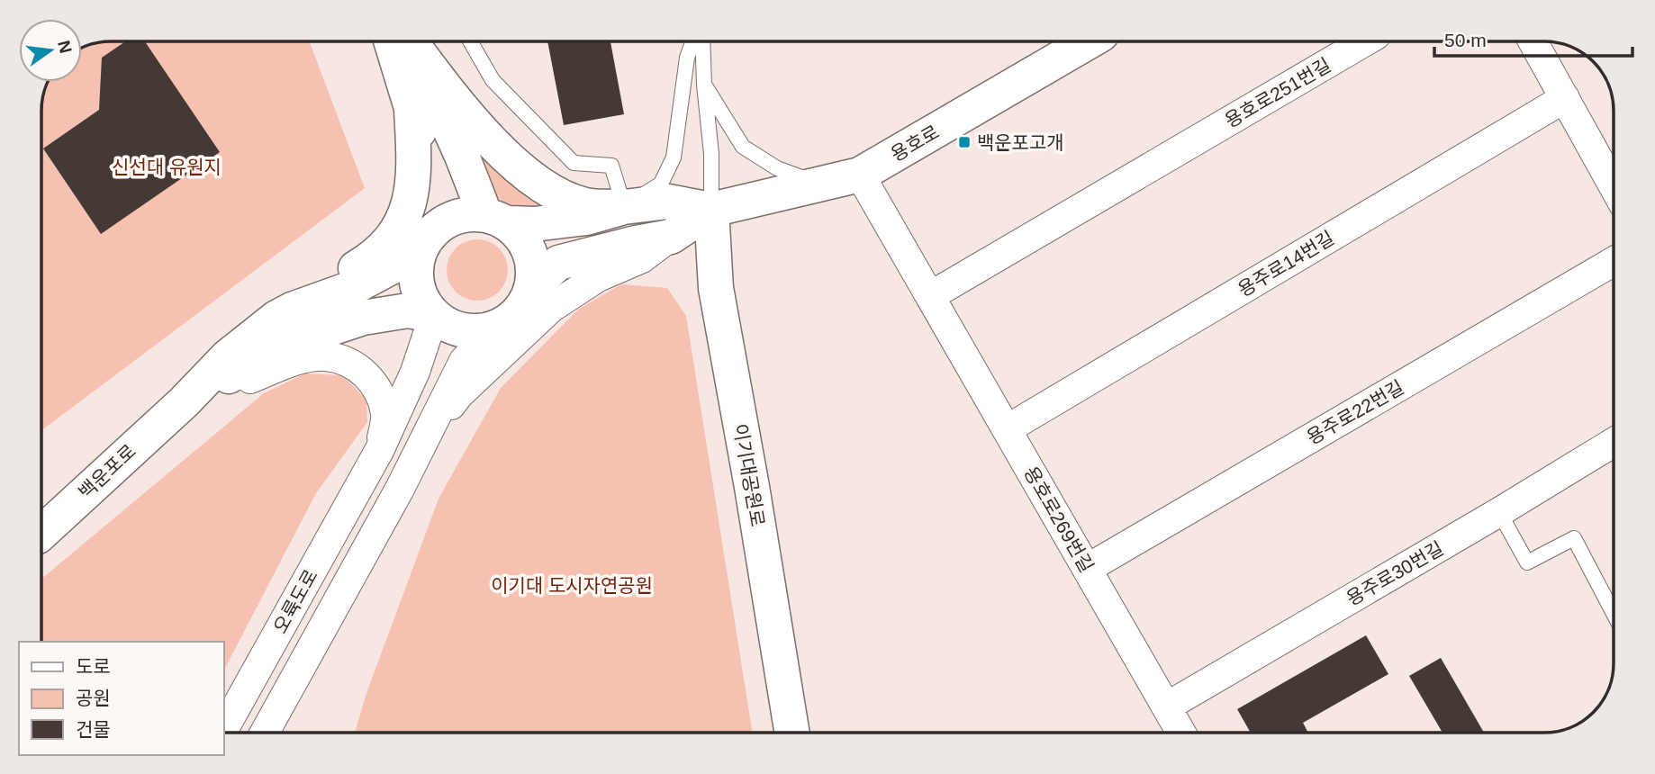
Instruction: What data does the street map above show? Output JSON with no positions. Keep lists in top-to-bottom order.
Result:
{
  "streets": {
    "main road": ["용호로", "백운포로", "이기대공원로"],
    "street": [
      "용호로251번길",
      "용주로14번길",
      "용주로22번길",
      "용호로269번길",
      "용주로30번길",
      "오륙도로"
    ]
  },
  "crossings": [
    ["용호로251번길", "용호로269번길"],
    ["용호로", "이기대공원로"],
    ["용호로", "용호로269번길"],
    ["용주로14번길", "용호로269번길"],
    ["용주로22번길", "용호로269번길"],
    ["용호로269번길", "용주로30번길"]
  ],
  "parks": ["신선대 유원지", "이기대 도시자연공원"],
  "places": {
    "transit": ["백운포고개"]
  },
  "legend": ["도로", "공원", "건물"],
  "scale_bar": "50 m",
  "north": "right"
}
